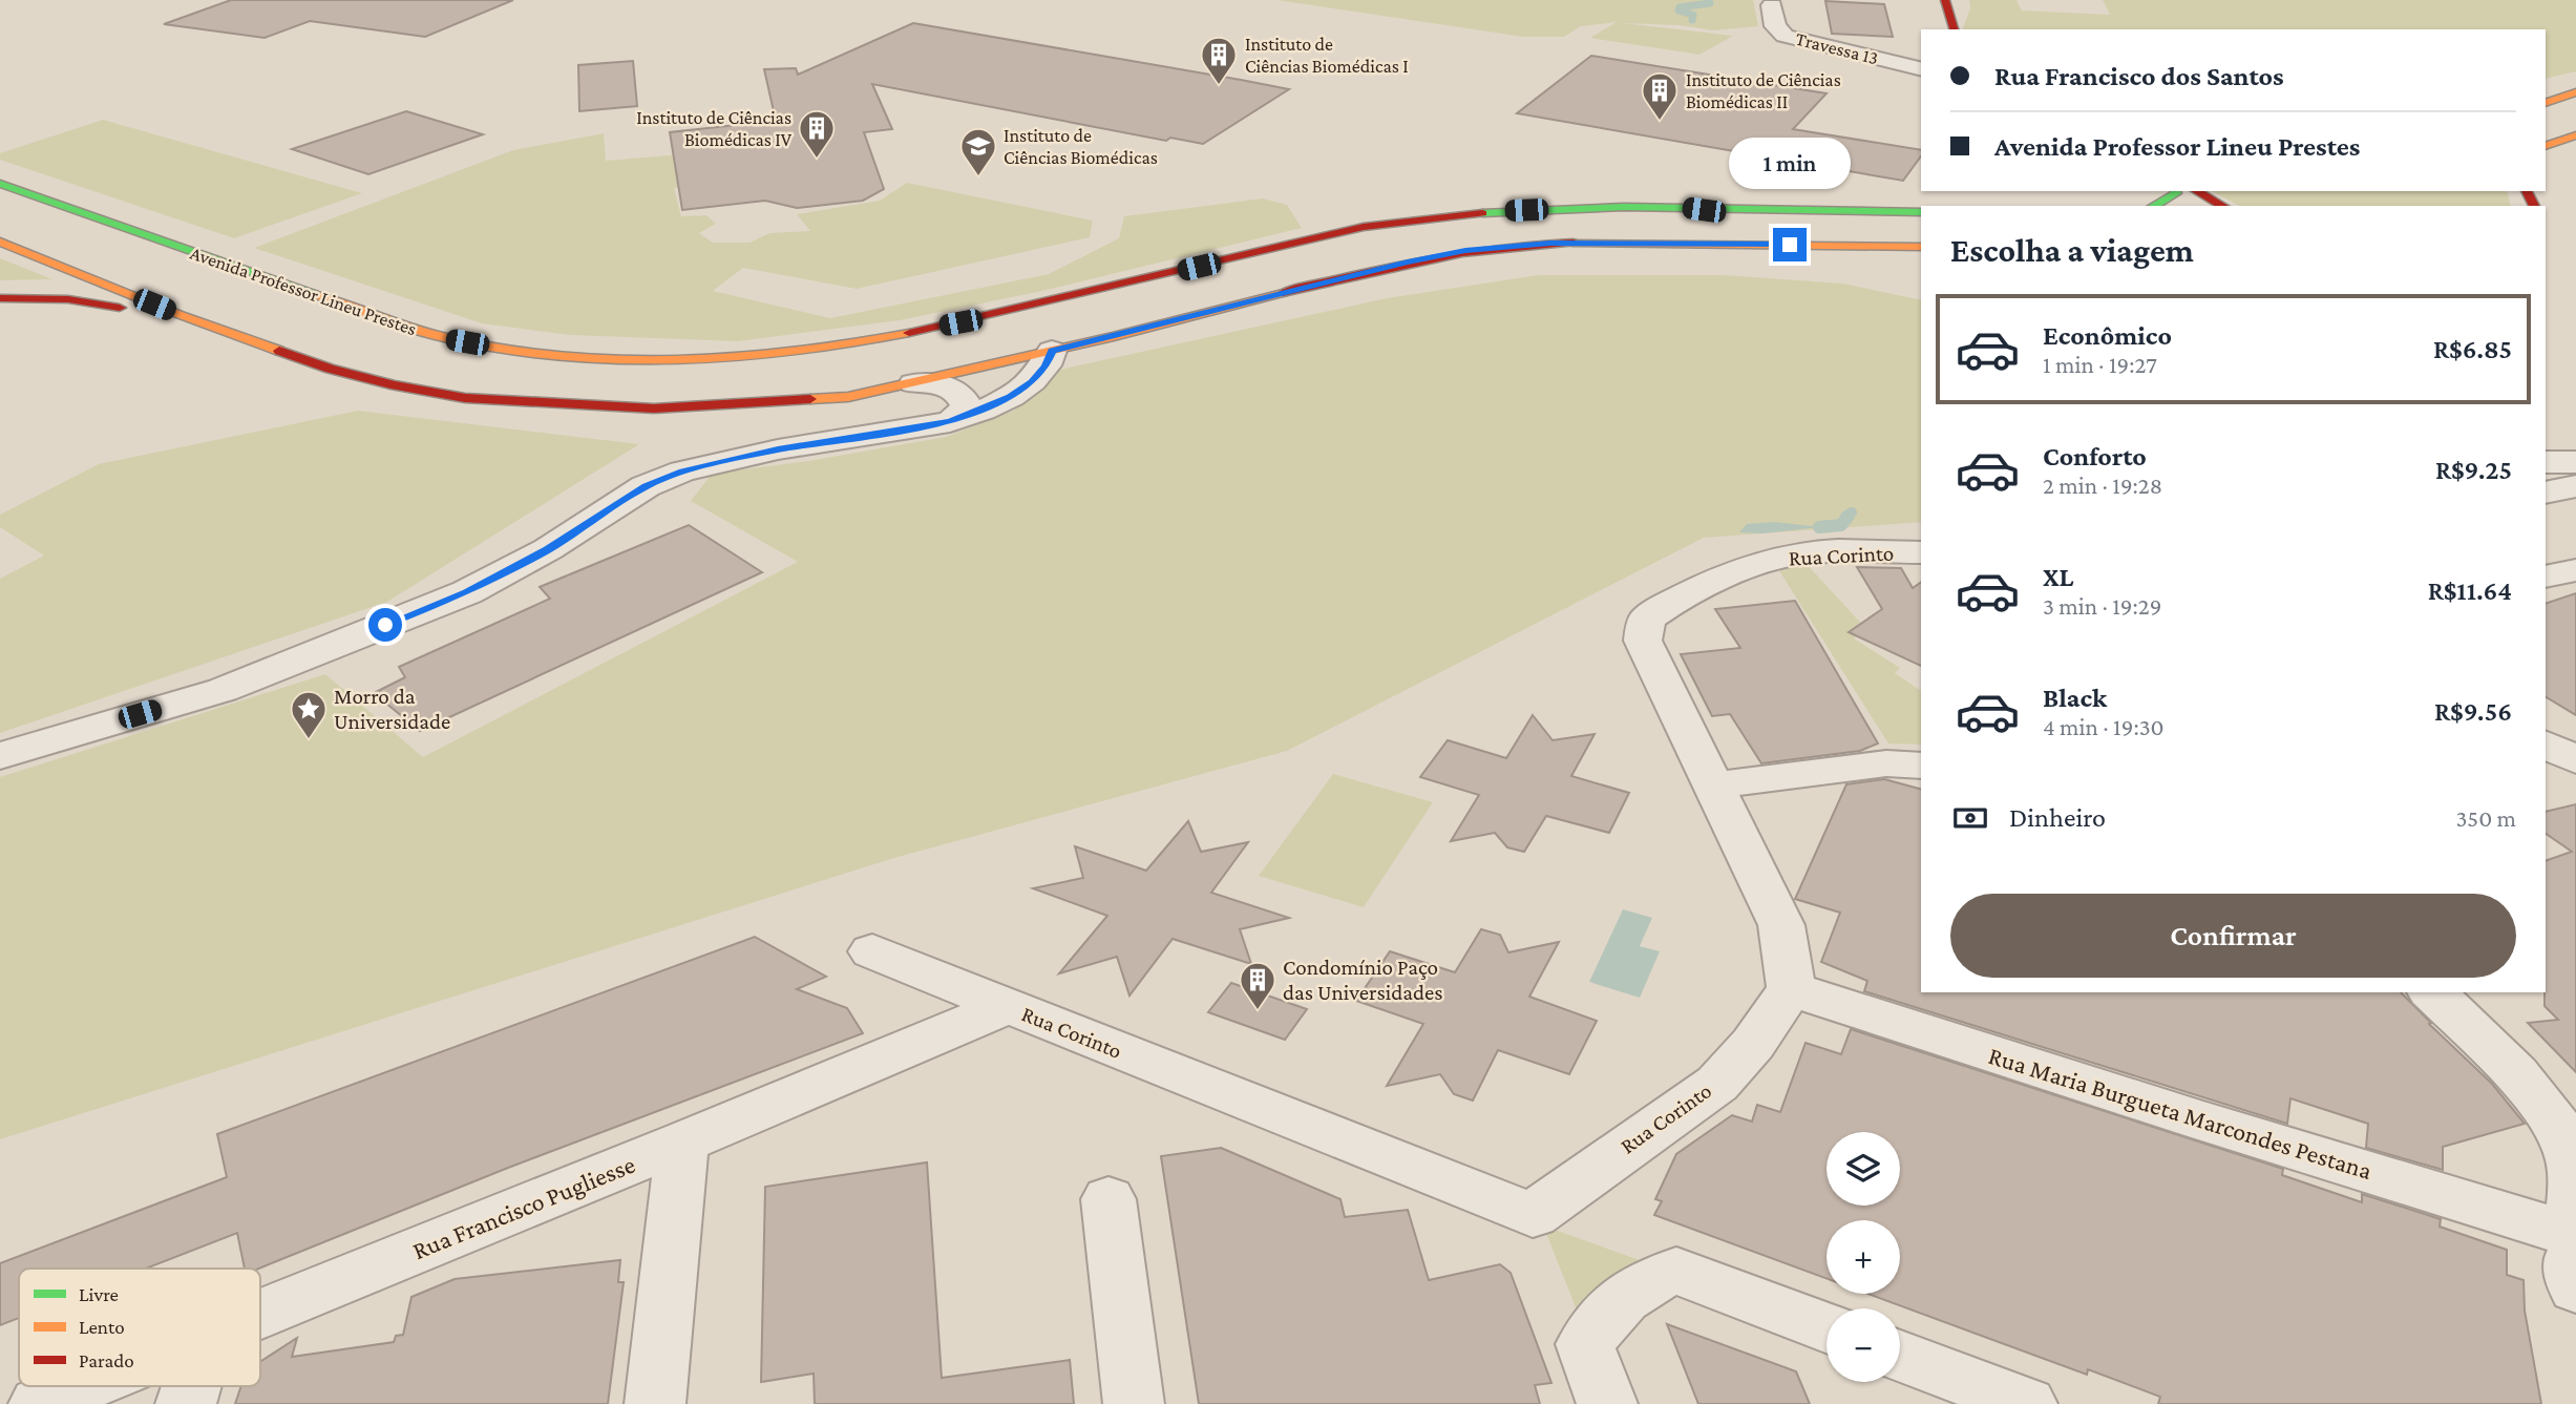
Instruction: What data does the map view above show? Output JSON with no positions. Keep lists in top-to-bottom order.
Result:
{
  "streets": {
    "main road": ["Avenida Professor Lineu Prestes"],
    "street": [
      "Travessa 13",
      "Rua Corinto",
      "Rua Maria Burgueta Marcondes Pestana",
      "Rua Francisco Pugliesse"
    ]
  },
  "crossings": [
    ["Rua Corinto", "Rua Maria Burgueta Marcondes Pestana"],
    ["Rua Corinto", "Rua Francisco Pugliesse"]
  ],
  "places": {
    "building": [
      "Instituto de Ciências Biomédicas I",
      "Instituto de Ciências Biomédicas II",
      "Instituto de Ciências Biomédicas IV",
      "Condomínio Paço das Universidades"
    ],
    "school or university": ["Instituto de Ciências Biomédicas"],
    "place": ["Morro da Universidade"]
  },
  "legend": ["Livre", "Lento", "Parado"],
  "page": {
    "banner": ["Rua Francisco dos Santos", "Avenida Professor Lineu Prestes"],
    "bubble": "1 min",
    "heading": "Escolha a viagem",
    "list": [
      {
        "name": "Econômico",
        "note": "1 min · 19:27",
        "value": "R$6.85"
      },
      {
        "name": "Conforto",
        "note": "2 min · 19:28",
        "value": "R$9.25"
      },
      {
        "name": "XL",
        "note": "3 min · 19:29",
        "value": "R$11.64"
      },
      {
        "name": "Black",
        "note": "4 min · 19:30",
        "value": "R$9.56"
      }
    ],
    "pay": ["Dinheiro", "350 m"],
    "buttons": "Confirmar",
    "map_buttons": ["+", "−"]
  }
}
